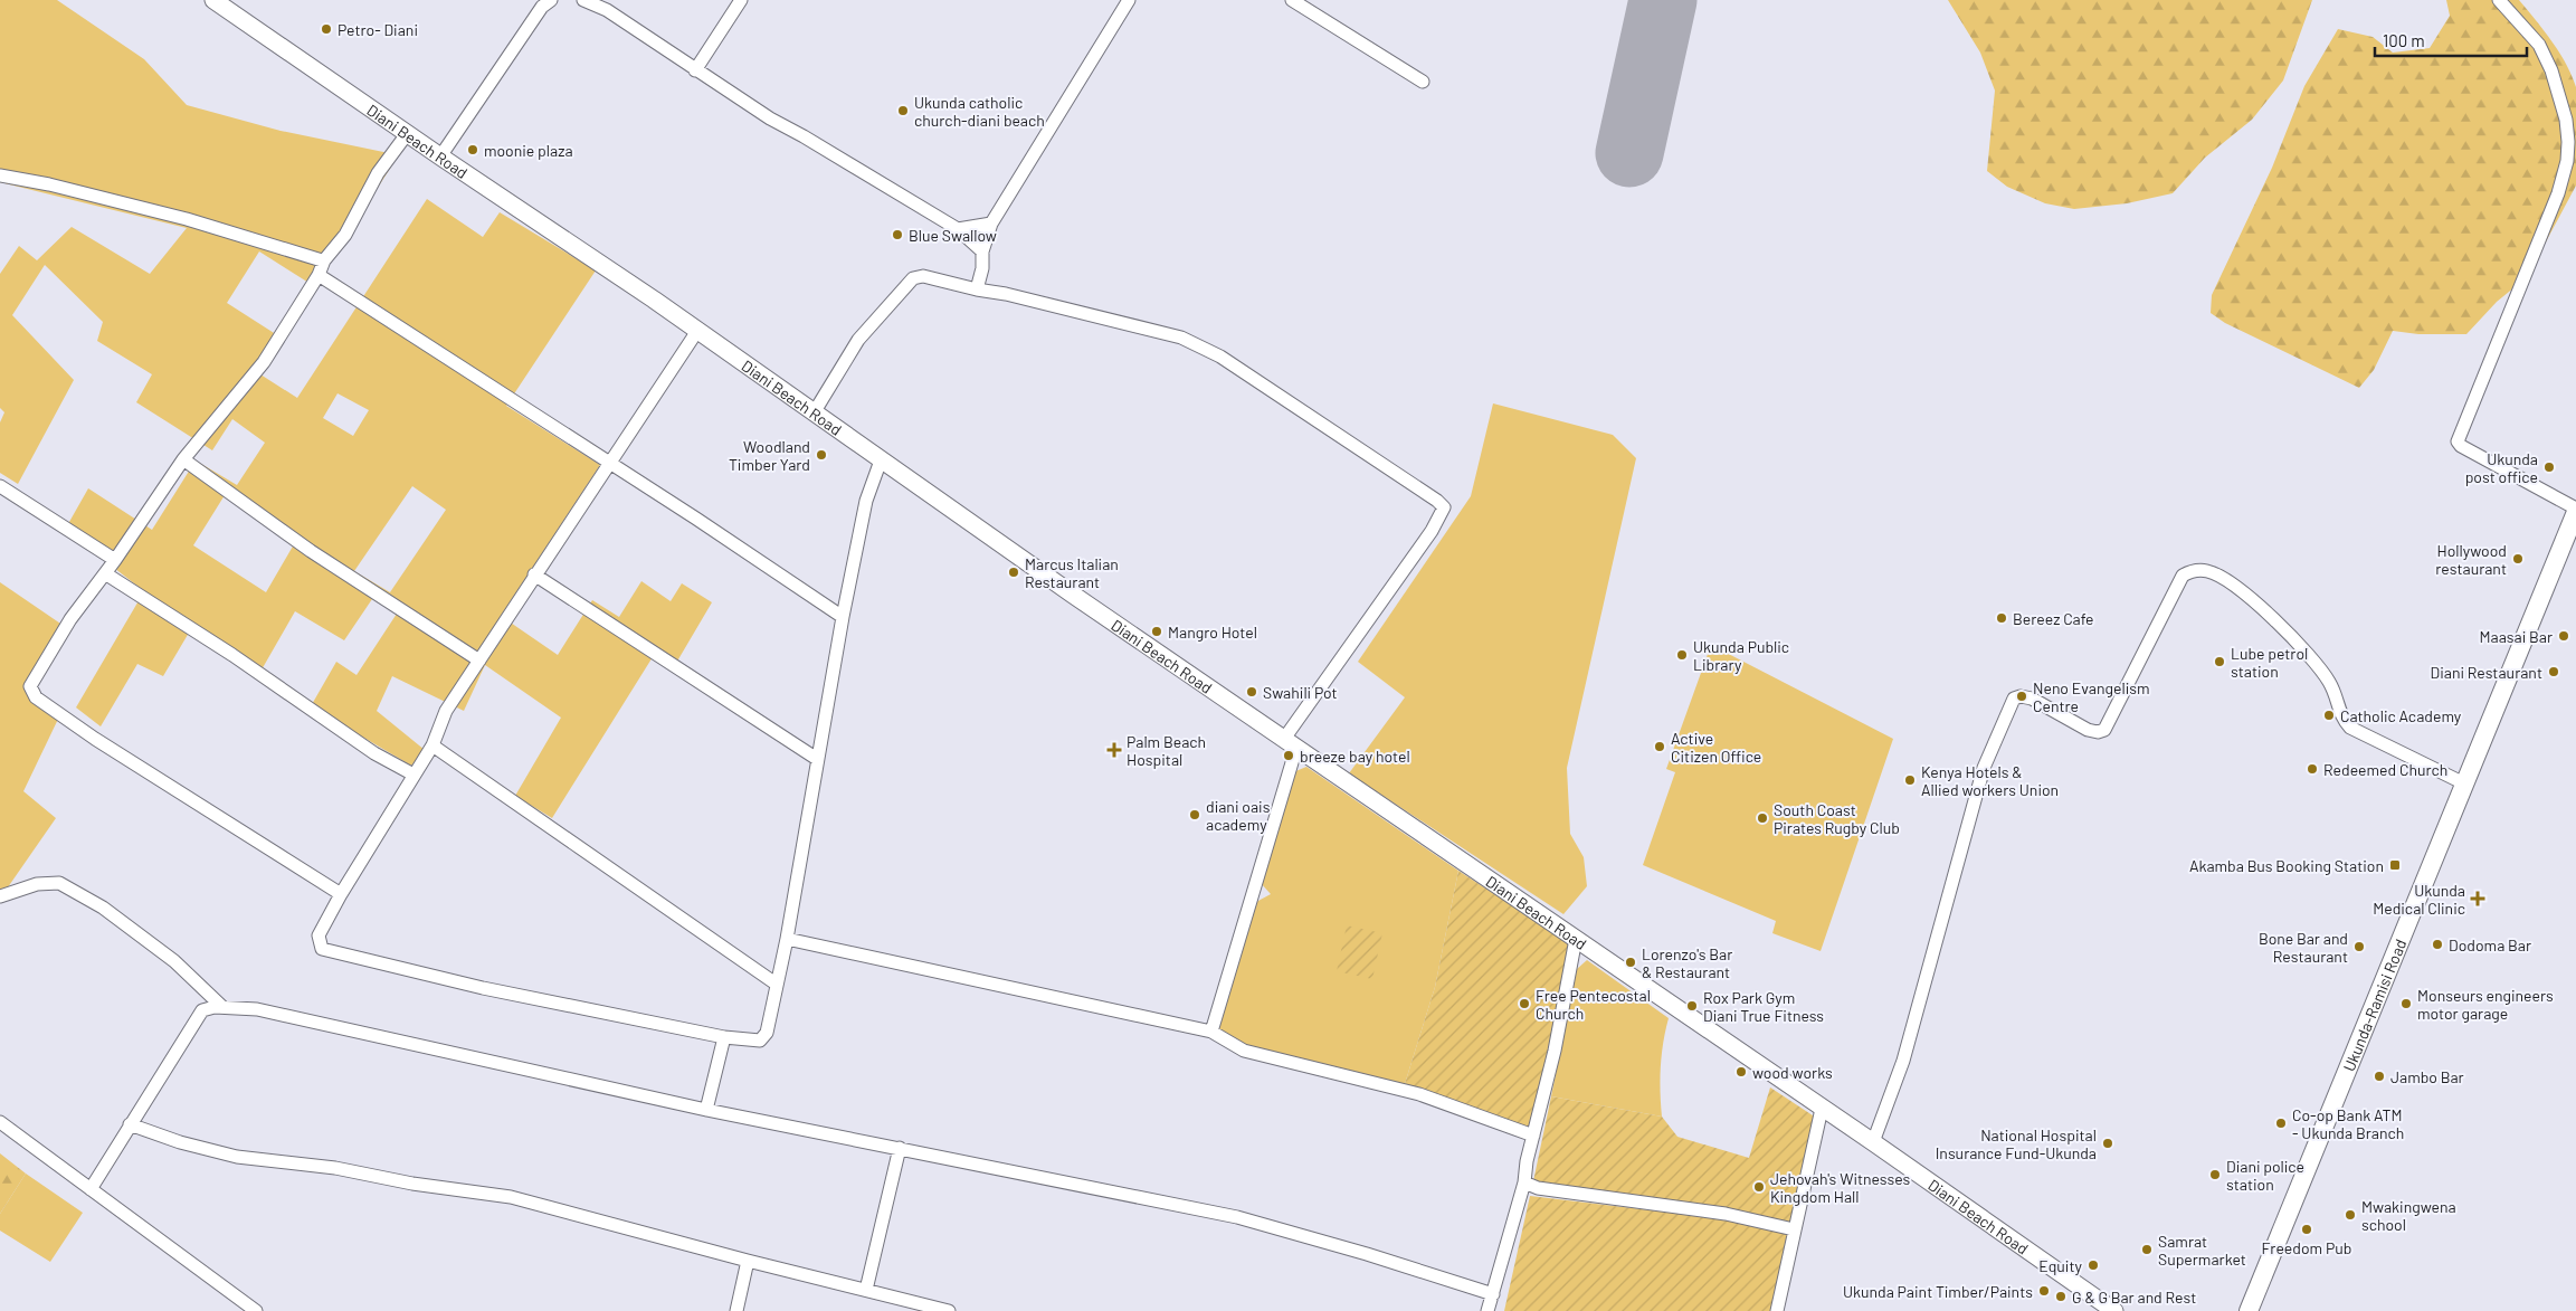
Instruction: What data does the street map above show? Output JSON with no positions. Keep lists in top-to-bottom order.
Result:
{
  "streets": {
    "highway": ["Ukunda-Ramisi Road"],
    "main road": ["Diani Beach Road"]
  },
  "places": {
    "other": [
      "Petro- Diani",
      "Ukunda catholic church-diani beach",
      "moonie plaza",
      "Blue Swallow",
      "Woodland Timber Yard",
      "Ukunda post office",
      "Hollywood restaurant",
      "Marcus Italian Restaurant",
      "Bereez Cafe",
      "Mangro Hotel",
      "Maasai Bar",
      "Ukunda Public Library",
      "Lube petrol station",
      "Diani Restaurant",
      "Swahili Pot",
      "Neno Evangelism Centre",
      "Catholic Academy",
      "Active Citizen Office",
      "breeze bay hotel",
      "Redeemed Church",
      "Kenya Hotels & Allied workers Union",
      "diani oais academy",
      "South Coast Pirates Rugby Club",
      "Dodoma Bar",
      "Bone Bar and Restaurant",
      "Lorenzo's Bar & Restaurant",
      "Free Pentecostal Church",
      "Monseurs engineers motor garage",
      "Rox Park Gym Diani True Fitness",
      "wood works",
      "Jambo Bar",
      "Co-op Bank ATM - Ukunda Branch",
      "National Hospital Insurance Fund-Ukunda",
      "Diani police station",
      "Jehovah's Witnesses Kingdom Hall",
      "Mwakingwena school",
      "Freedom Pub",
      "Samrat Supermarket",
      "Equity",
      "Ukunda Paint Timber/Paints",
      "G & G Bar and Rest"
    ],
    "health": ["Palm Beach Hospital", "Ukunda Medical Clinic"],
    "transit": ["Akamba Bus Booking Station"]
  },
  "scale_bar": "100 m"
}
